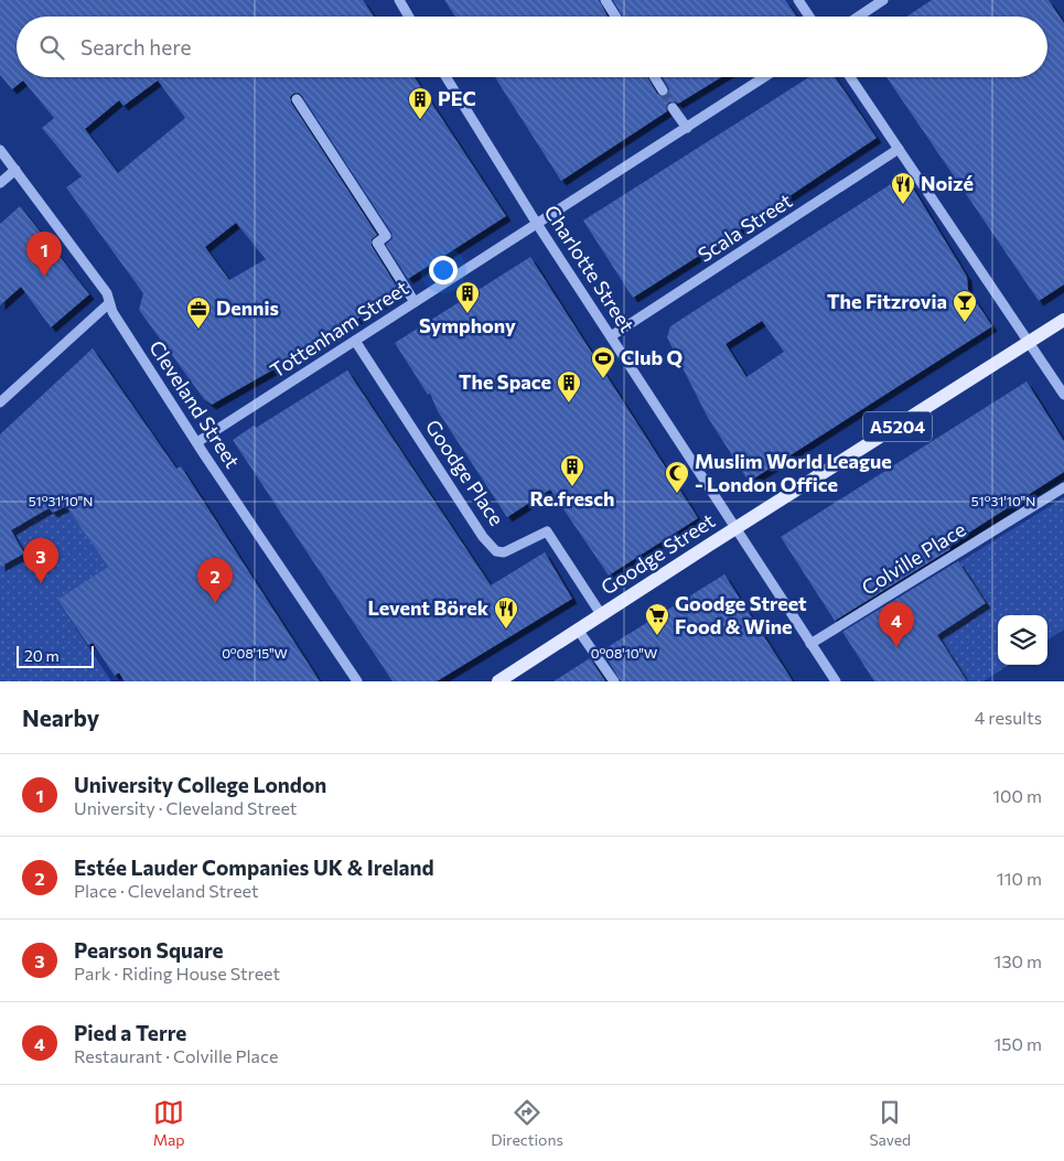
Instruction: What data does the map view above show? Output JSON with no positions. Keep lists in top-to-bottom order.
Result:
{
  "streets": {
    "main road": ["A5204", "Goodge Street"],
    "street": [
      "Scala Street",
      "Charlotte Street",
      "Tottenham Street",
      "Cleveland Street",
      "Goodge Place",
      "Colville Place"
    ]
  },
  "crossings": [
    ["Scala Street", "Charlotte Street"],
    ["Charlotte Street", "Tottenham Street"],
    ["Charlotte Street", "Goodge Street"],
    ["Charlotte Street", "Colville Place"],
    ["Tottenham Street", "Cleveland Street"],
    ["Tottenham Street", "Goodge Place"],
    ["Goodge Place", "Goodge Street"]
  ],
  "places": {
    "building": [
      "PEC",
      "Symphony",
      "The Space",
      "Re.fresch"
    ],
    "restaurant": ["Noizé", "Levent Börek"],
    "bar": ["The Fitzrovia"],
    "office": ["Dennis"],
    "sports": ["Club Q"],
    "mosque": ["Muslim World League - London Office"],
    "supermarket": ["Goodge Street Food & Wine"]
  },
  "scale_bar": "20 m",
  "page": {
    "search": "Search here",
    "pins": [
      "1",
      "3",
      "2",
      "4"
    ],
    "scale": "20 m",
    "heading": ["Nearby", "4 results"],
    "list": [
      {
        "mark": "1",
        "name": "University College London",
        "note": "University · Cleveland Street",
        "value": "100 m"
      },
      {
        "mark": "2",
        "name": "Estée Lauder Companies UK & Ireland",
        "note": "Place · Cleveland Street",
        "value": "110 m"
      },
      {
        "mark": "3",
        "name": "Pearson Square",
        "note": "Park · Riding House Street",
        "value": "130 m"
      },
      {
        "mark": "4",
        "name": "Pied a Terre",
        "note": "Restaurant · Colville Place",
        "value": "150 m"
      }
    ],
    "nav": ["Map", "Directions", "Saved"]
  },
  "coordinates": ["51°31'10\"N", "0°08'15\"W", "0°08'10\"W"]
}
